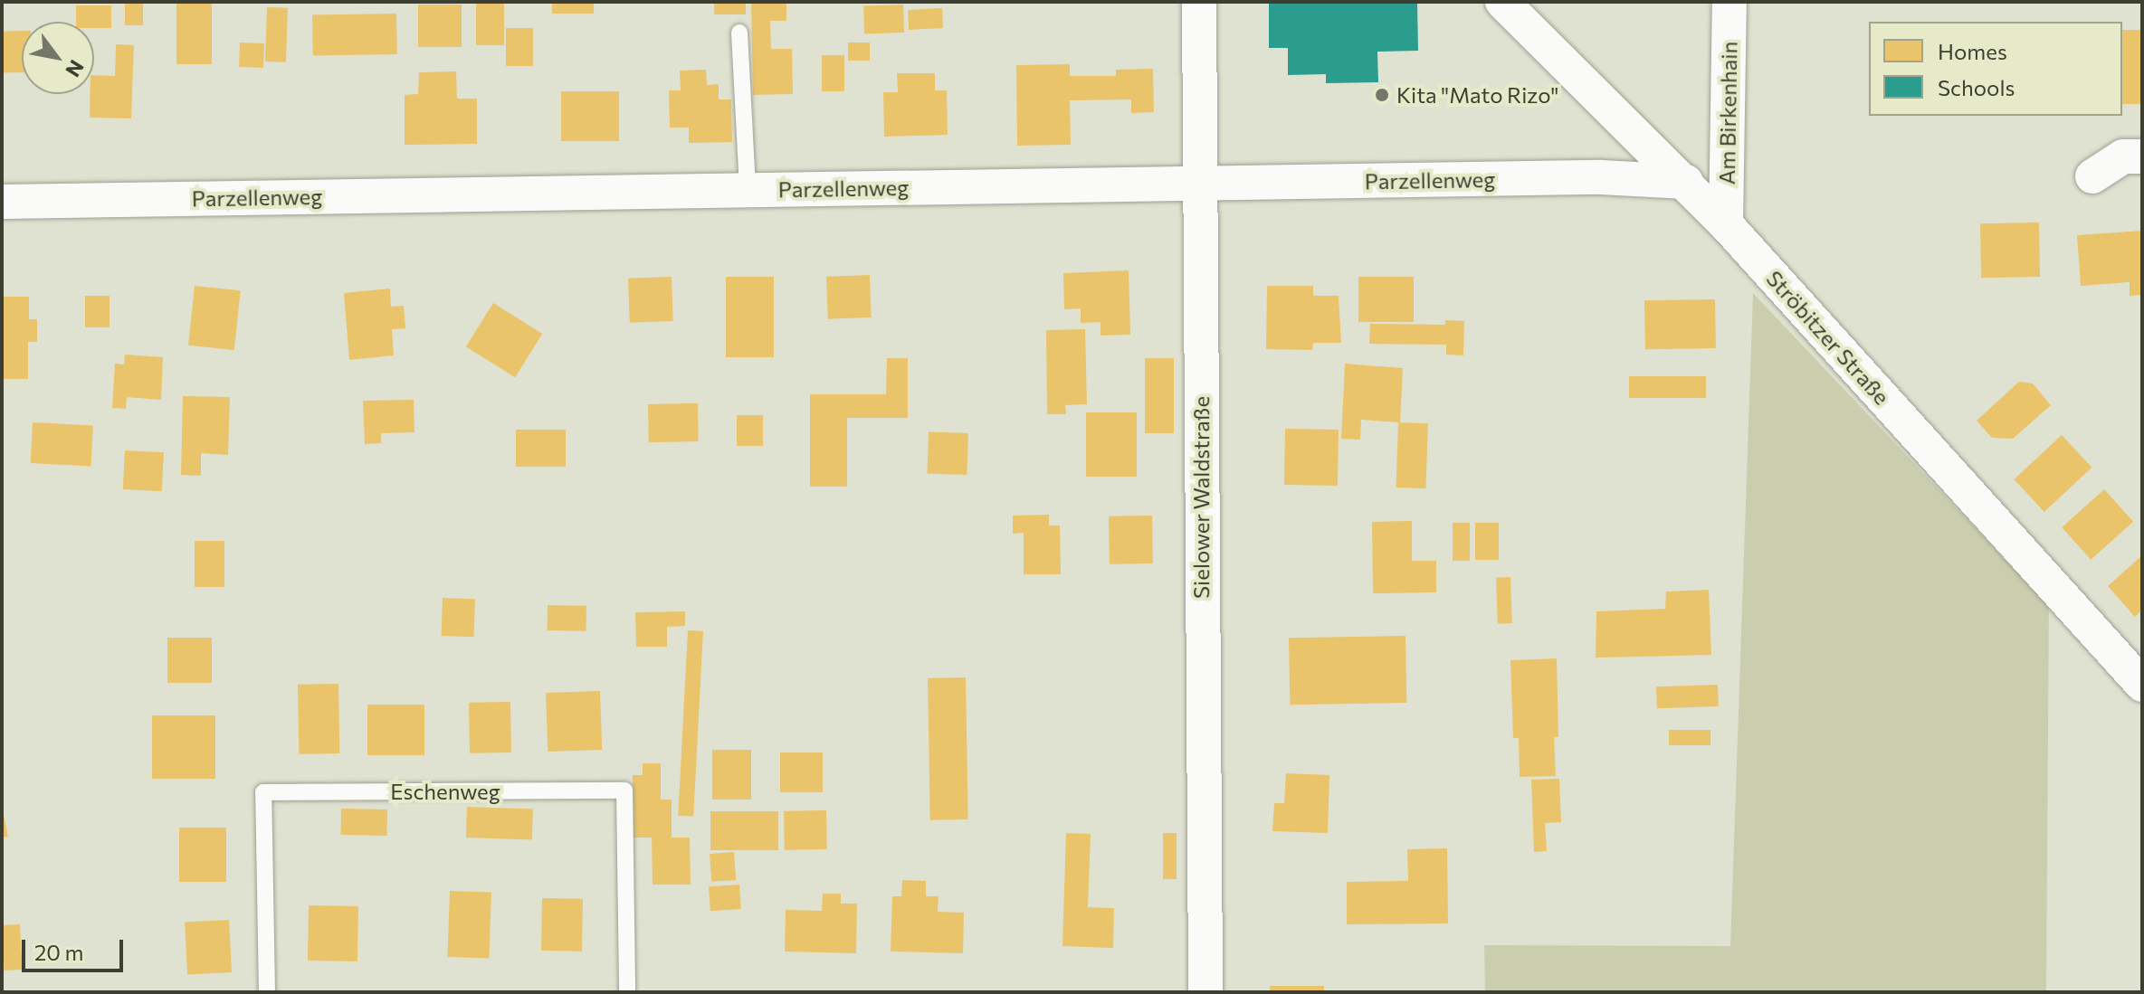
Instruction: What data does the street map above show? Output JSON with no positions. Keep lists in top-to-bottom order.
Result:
{
  "streets": {
    "street": [
      "Am Birkenhain",
      "Parzellenweg",
      "Ströbitzer Straße",
      "Sielower Waldstraße"
    ],
    "lane": ["Eschenweg"]
  },
  "crossings": [
    ["Am Birkenhain", "Ströbitzer Straße"],
    ["Parzellenweg", "Ströbitzer Straße"],
    ["Parzellenweg", "Sielower Waldstraße"]
  ],
  "places": ["Kita \"Mato Rizo\""],
  "legend": ["Homes", "Schools"],
  "scale_bar": "20 m",
  "north": "bottom right"
}
